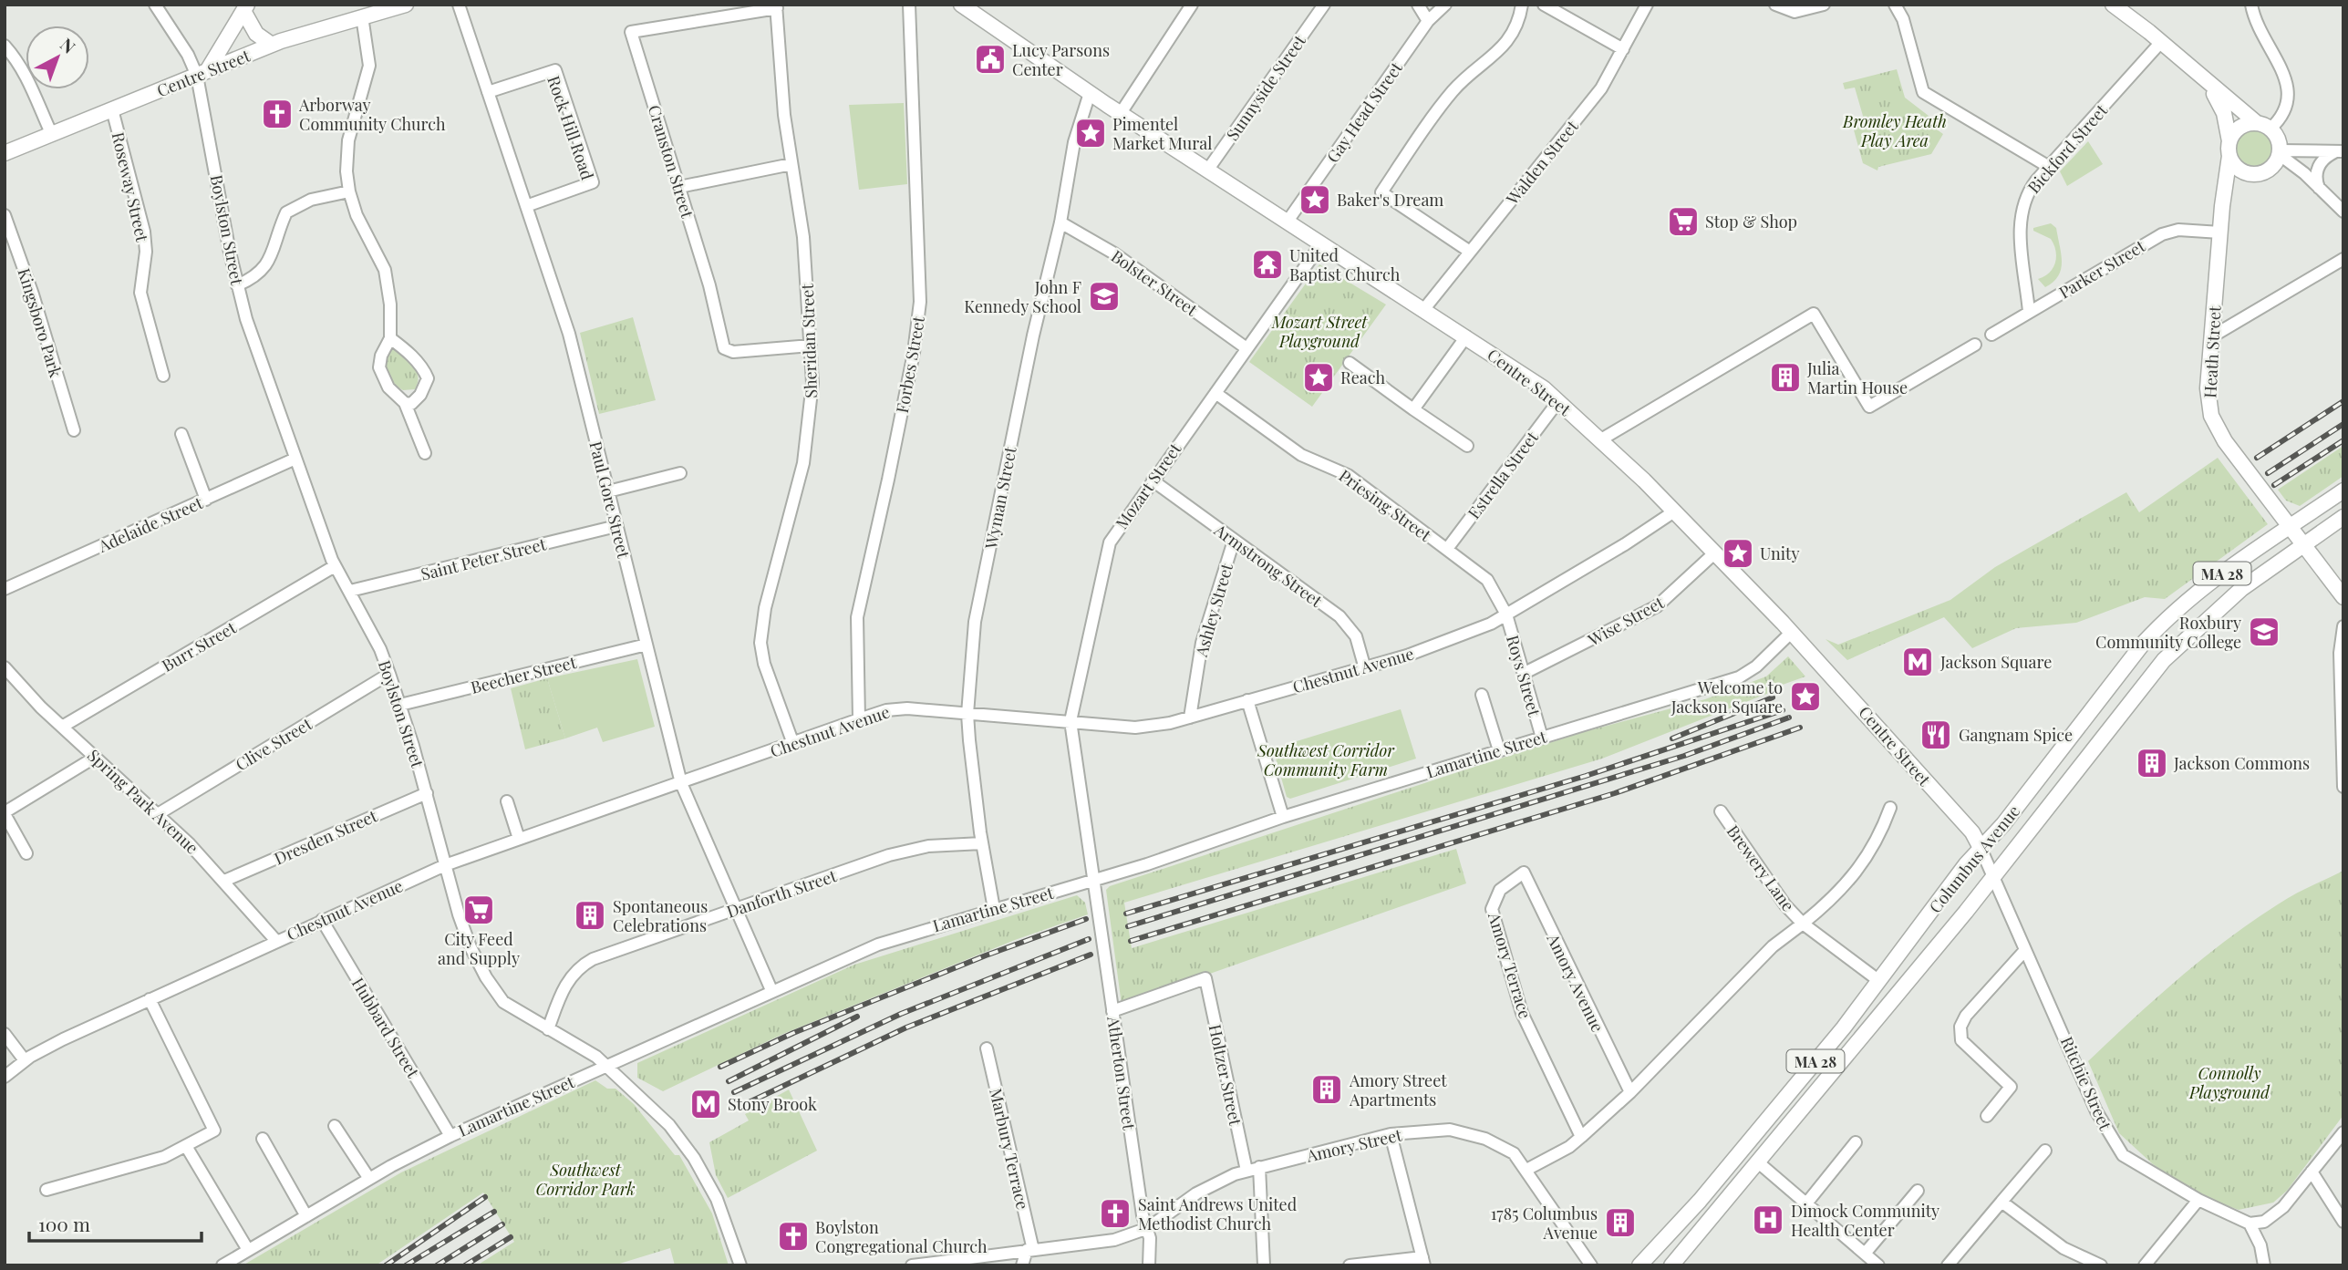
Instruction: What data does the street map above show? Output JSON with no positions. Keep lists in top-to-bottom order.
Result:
{
  "streets": {
    "main road": [
      "Centre Street",
      "Heath Street",
      "MA 28",
      "Columbus Avenue"
    ],
    "street": [
      "Sunnyside Street",
      "Gay Head Street",
      "Rock Hill Road",
      "Bickford Street",
      "Cranston Street",
      "Walden Street",
      "Roseway Street",
      "Boylston Street",
      "Parker Street",
      "Bolster Street",
      "Kingsboro Park",
      "Sheridan Street",
      "Forbes Street",
      "Estrella Street",
      "Mozart Street",
      "Wyman Street",
      "Paul Gore Street",
      "Priesing Street",
      "Adelaide Street",
      "Saint Peter Street",
      "Armstrong Street",
      "Ashley Street",
      "Wise Street",
      "Burr Street",
      "Chestnut Avenue",
      "Beecher Street",
      "Roys Street",
      "Clive Street",
      "Lamartine Street",
      "Spring Park Avenue",
      "Dresden Street",
      "Brewery Lane",
      "Danforth Street",
      "Amory Terrace",
      "Amory Avenue",
      "Hubbard Street",
      "Atherton Street",
      "Holtzer Street",
      "Ritchie Street",
      "Amory Street",
      "Marbury Terrace"
    ]
  },
  "crossings": [
    ["Centre Street", "Sunnyside Street"],
    ["Centre Street", "Gay Head Street"],
    ["Centre Street", "Walden Street"],
    ["Centre Street", "Roseway Street"],
    ["Centre Street", "Boylston Street"],
    ["Centre Street", "Estrella Street"],
    ["Centre Street", "Mozart Street"],
    ["Centre Street", "Wyman Street"],
    ["Centre Street", "Wise Street"],
    ["Centre Street", "Chestnut Avenue"],
    ["Centre Street", "Lamartine Street"],
    ["Centre Street", "Columbus Avenue"],
    ["Centre Street", "Ritchie Street"],
    ["Rock Hill Road", "Paul Gore Street"],
    ["Bickford Street", "Parker Street"],
    ["Bickford Street", "Heath Street"],
    ["Cranston Street", "Sheridan Street"],
    ["Boylston Street", "Adelaide Street"],
    ["Boylston Street", "Saint Peter Street"],
    ["Boylston Street", "Burr Street"],
    ["Boylston Street", "Chestnut Avenue"],
    ["Boylston Street", "Beecher Street"],
    ["Boylston Street", "Clive Street"],
    ["Boylston Street", "Lamartine Street"],
    ["Boylston Street", "Dresden Street"],
    ["Boylston Street", "Danforth Street"],
    ["Parker Street", "Heath Street"],
    ["Bolster Street", "Mozart Street"],
    ["Bolster Street", "Wyman Street"],
    ["Sheridan Street", "Chestnut Avenue"],
    ["Heath Street", "Columbus Avenue"],
    ["Forbes Street", "Chestnut Avenue"],
    ["Estrella Street", "Priesing Street"],
    ["Mozart Street", "Priesing Street"],
    ["Mozart Street", "Armstrong Street"],
    ["Mozart Street", "Chestnut Avenue"],
    ["Mozart Street", "Lamartine Street"],
    ["Mozart Street", "Atherton Street"],
    ["Wyman Street", "Chestnut Avenue"],
    ["Wyman Street", "Lamartine Street"],
    ["Wyman Street", "Danforth Street"],
    ["Paul Gore Street", "Saint Peter Street"],
    ["Paul Gore Street", "Chestnut Avenue"],
    ["Paul Gore Street", "Beecher Street"],
    ["Paul Gore Street", "Lamartine Street"],
    ["Paul Gore Street", "Danforth Street"],
    ["Priesing Street", "Chestnut Avenue"],
    ["Priesing Street", "Roys Street"],
    ["Armstrong Street", "Ashley Street"],
    ["Armstrong Street", "Chestnut Avenue"],
    ["Ashley Street", "Chestnut Avenue"],
    ["Wise Street", "Roys Street"],
    ["Burr Street", "Spring Park Avenue"],
    ["Chestnut Avenue", "Roys Street"],
    ["Chestnut Avenue", "Spring Park Avenue"],
    ["Chestnut Avenue", "Hubbard Street"],
    ["Roys Street", "Lamartine Street"],
    ["Clive Street", "Spring Park Avenue"],
    ["Lamartine Street", "Hubbard Street"],
    ["Lamartine Street", "Atherton Street"],
    ["Spring Park Avenue", "Dresden Street"],
    ["Columbus Avenue", "Ritchie Street"],
    ["Amory Terrace", "Amory Avenue"],
    ["Atherton Street", "Holtzer Street"],
    ["Atherton Street", "Amory Street"],
    ["Holtzer Street", "Amory Street"],
    ["Amory Street", "Marbury Terrace"]
  ],
  "parks": [
    "Bromley Heath Play Area",
    "Mozart Street Playground",
    "Southwest Corridor Community Farm",
    "Connolly Playground",
    "Southwest Corridor Park"
  ],
  "places": {
    "public building": ["Lucy Parsons Center"],
    "church": ["Arborway Community Church", "Saint Andrews United Methodist Church", "Boylston Congregational Church"],
    "place": [
      "Pimentel Market Mural",
      "Baker's Dream",
      "Reach",
      "Unity",
      "Welcome to Jackson Square"
    ],
    "supermarket": ["Stop & Shop", "City Feed and Supply"],
    "temple": ["United Baptist Church"],
    "school or university": ["John F Kennedy School", "Roxbury Community College"],
    "building": [
      "Julia Martin House",
      "Jackson Commons",
      "Spontaneous Celebrations",
      "Amory Street Apartments",
      "1785 Columbus Avenue"
    ],
    "metro station": ["Jackson Square", "Stony Brook"],
    "restaurant": ["Gangnam Spice"],
    "hospital": ["Dimock Community Health Center"]
  },
  "scale_bar": "100 m",
  "north": "top right"
}
